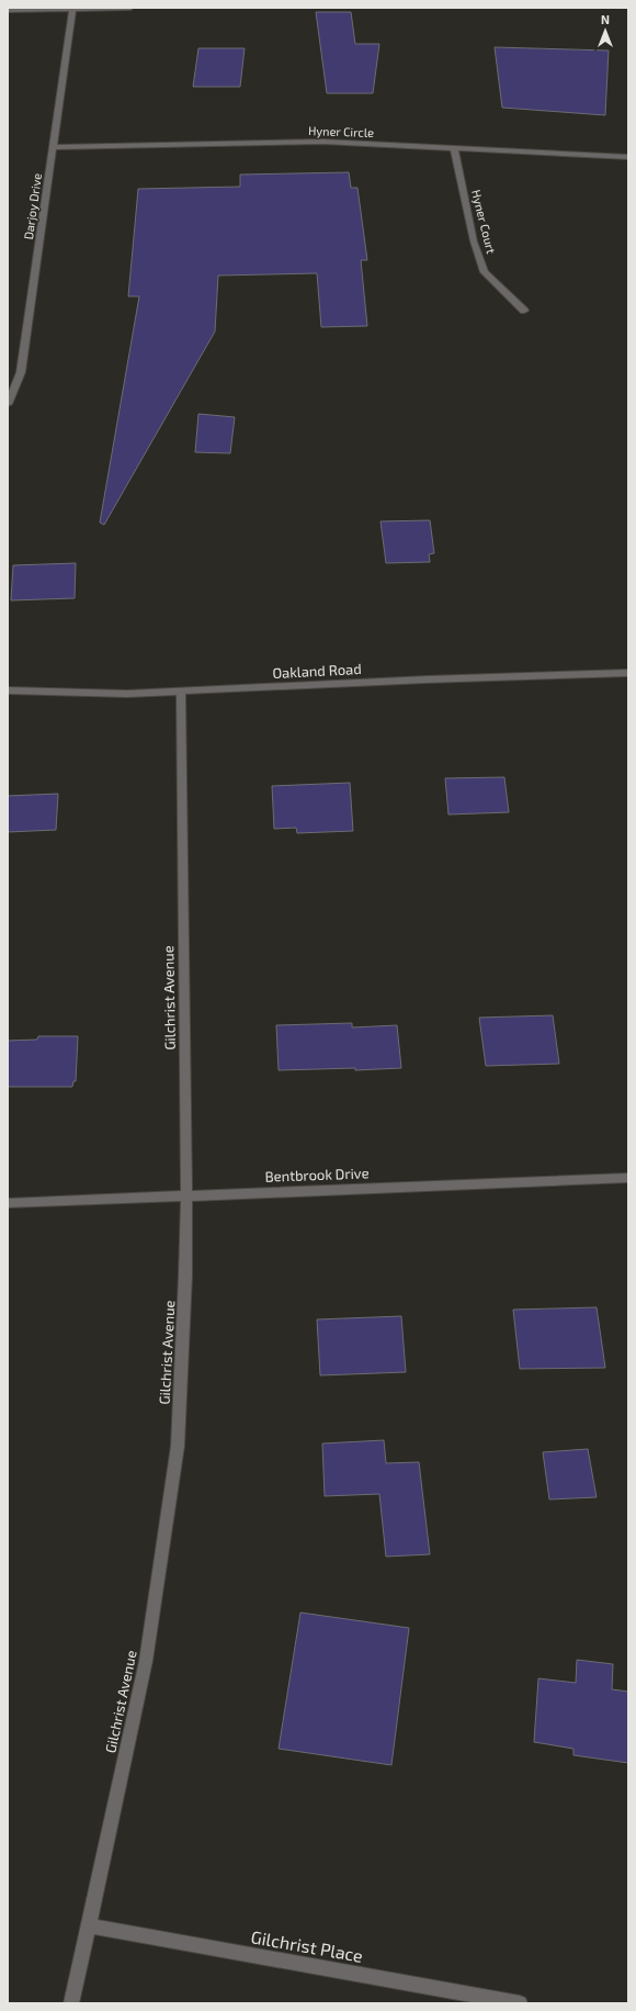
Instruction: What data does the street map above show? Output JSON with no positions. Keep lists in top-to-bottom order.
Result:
{
  "streets": {
    "street": [
      "Hyner Circle",
      "Darjoy Drive",
      "Hyner Court",
      "Oakland Road",
      "Gilchrist Avenue",
      "Bentbrook Drive",
      "Gilchrist Place"
    ]
  },
  "crossings": [
    ["Hyner Circle", "Darjoy Drive"],
    ["Hyner Circle", "Hyner Court"],
    ["Oakland Road", "Gilchrist Avenue"],
    ["Gilchrist Avenue", "Bentbrook Drive"],
    ["Gilchrist Avenue", "Gilchrist Place"]
  ],
  "north": "top"
}
